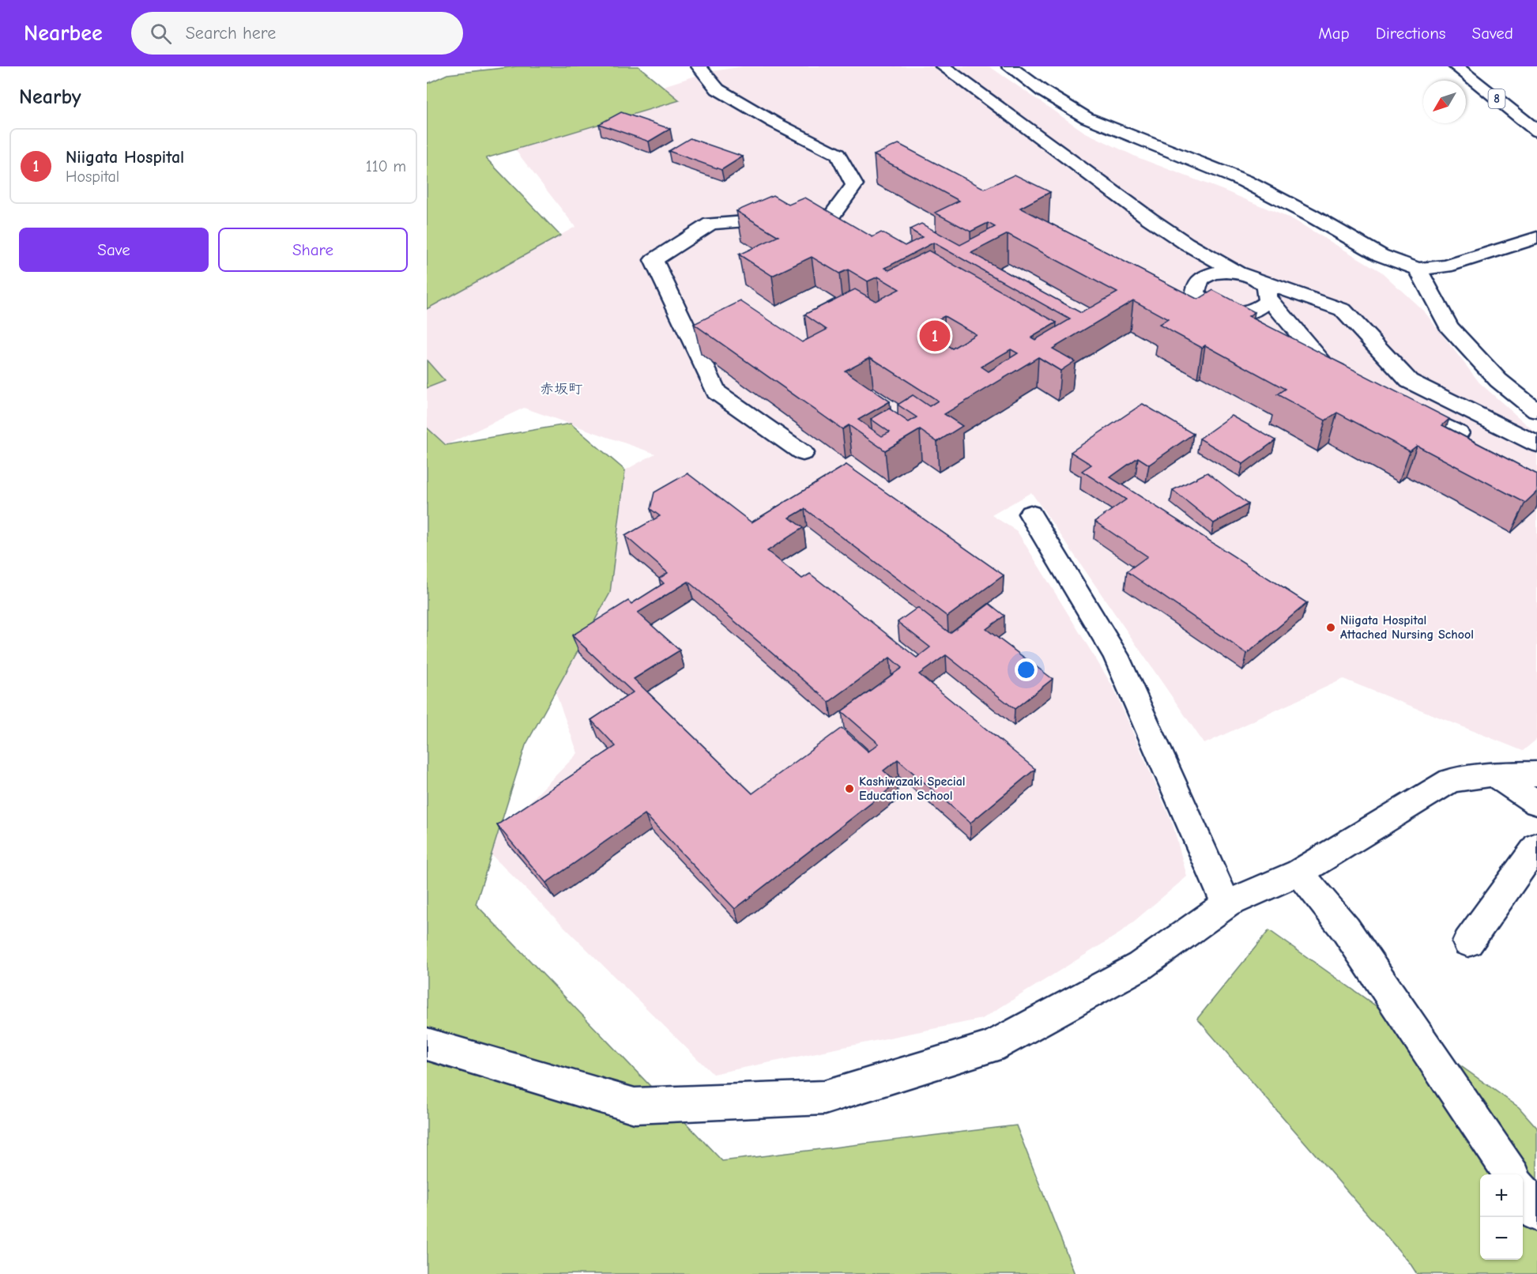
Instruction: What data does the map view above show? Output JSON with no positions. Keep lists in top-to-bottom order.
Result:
{
  "streets": {
    "main road": ["8"]
  },
  "districts": ["赤坂町"],
  "places": ["Niigata Hospital Attached Nursing School", "Kashiwazaki Special Education School"],
  "north": "bottom left",
  "page": {
    "header": "Nearbee",
    "search": "Search here",
    "nav": ["Map", "Directions", "Saved"],
    "heading": "Nearby",
    "list": [
      {
        "mark": "1",
        "name": "Niigata Hospital",
        "note": "Hospital",
        "value": "110 m"
      }
    ],
    "buttons": ["Save", "Share"],
    "pins": "1",
    "map_buttons": ["+", "−"]
  }
}
